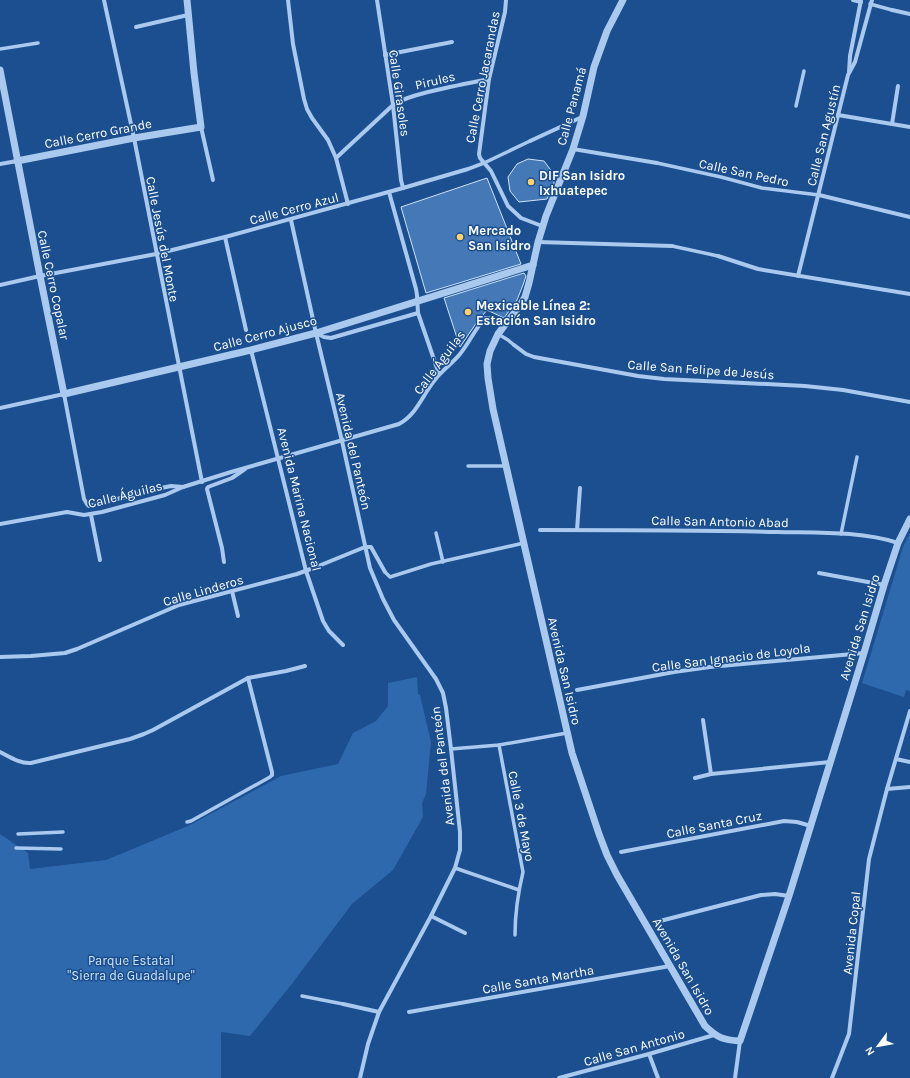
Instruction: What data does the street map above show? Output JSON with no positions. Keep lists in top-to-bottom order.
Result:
{
  "streets": {
    "street": [
      "Calle Cerro Jacarandas",
      "Pirules",
      "Calle Girasoles",
      "Calle Panamá",
      "Calle Cerro Grande",
      "Calle San Agustín",
      "Calle San Pedro",
      "Calle Cerro Azul",
      "Calle Jesús del Monte",
      "Calle Cerro Copalar",
      "Calle Cerro Ajusco",
      "Calle Águilas",
      "Calle San Felipe de Jesús",
      "Avenida del Panteón",
      "Avenida Marina Nacional",
      "Calle San Antonio Abad",
      "Calle Linderos",
      "Avenida San Isidro",
      "Calle San Ignacio de Loyola",
      "Calle 3 de Mayo",
      "Calle Santa Cruz",
      "Avenida Copal",
      "Calle Santa Martha",
      "Calle San Antonio"
    ]
  },
  "crossings": [
    ["Calle Cerro Jacarandas", "Pirules"],
    ["Calle Cerro Jacarandas", "Calle Panamá"],
    ["Calle Cerro Jacarandas", "Calle Cerro Azul"],
    ["Pirules", "Calle Girasoles"],
    ["Calle Girasoles", "Calle Cerro Azul"],
    ["Calle Panamá", "Calle San Pedro"],
    ["Calle Panamá", "Calle Cerro Azul"],
    ["Calle Panamá", "Calle Cerro Ajusco"],
    ["Calle Panamá", "Avenida San Isidro"],
    ["Calle Cerro Grande", "Calle Jesús del Monte"],
    ["Calle Cerro Grande", "Calle Cerro Copalar"],
    ["Calle San Agustín", "Calle San Pedro"],
    ["Calle Cerro Azul", "Calle Jesús del Monte"],
    ["Calle Cerro Azul", "Calle Cerro Copalar"],
    ["Calle Cerro Azul", "Avenida del Panteón"],
    ["Calle Jesús del Monte", "Calle Cerro Ajusco"],
    ["Calle Jesús del Monte", "Calle Águilas"],
    ["Calle Cerro Copalar", "Calle Cerro Ajusco"],
    ["Calle Cerro Copalar", "Calle Águilas"],
    ["Calle Cerro Ajusco", "Avenida del Panteón"],
    ["Calle Cerro Ajusco", "Avenida Marina Nacional"],
    ["Calle Cerro Ajusco", "Avenida San Isidro"],
    ["Calle Águilas", "Avenida del Panteón"],
    ["Calle Águilas", "Avenida Marina Nacional"],
    ["Calle Águilas", "Avenida San Isidro"],
    ["Calle San Felipe de Jesús", "Avenida San Isidro"],
    ["Avenida del Panteón", "Calle Linderos"],
    ["Avenida Marina Nacional", "Calle Linderos"],
    ["Calle San Antonio Abad", "Avenida San Isidro"],
    ["Avenida San Isidro", "Calle San Ignacio de Loyola"],
    ["Avenida San Isidro", "Calle Santa Cruz"],
    ["Avenida San Isidro", "Calle Santa Martha"],
    ["Avenida San Isidro", "Calle San Antonio"]
  ],
  "parks": ["Parque Estatal \"Sierra de Guadalupe\""],
  "places": ["DIF San Isidro Ixhuatepec", "Mercado San Isidro", "Mexicable Línea 2: Estación San Isidro"],
  "north": "bottom left"
}
